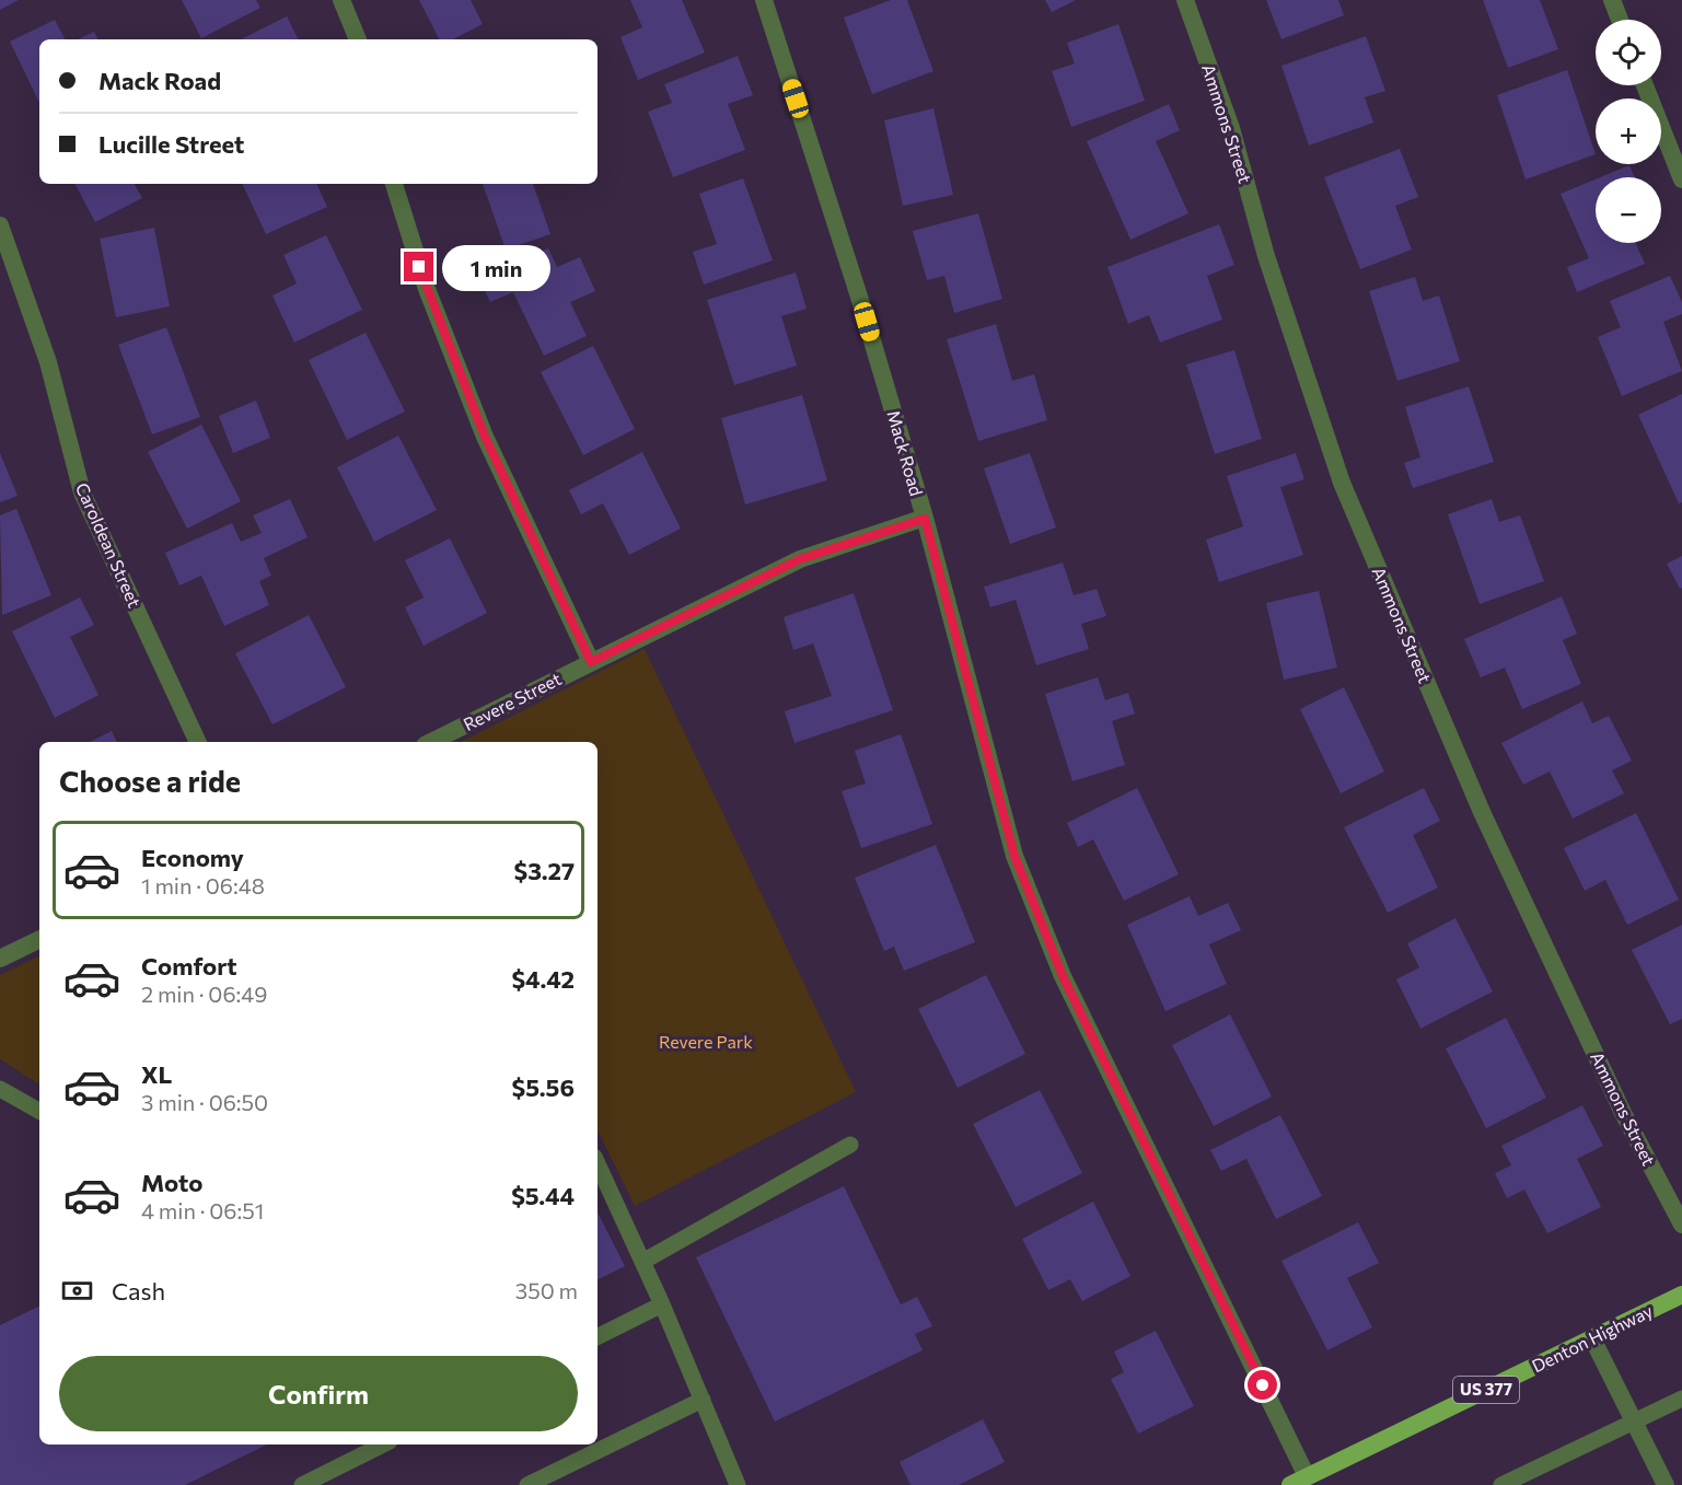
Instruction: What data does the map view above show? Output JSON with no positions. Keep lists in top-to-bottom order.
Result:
{
  "streets": {
    "main road": ["Denton Highway", "US 377"],
    "street": [
      "Ammons Street",
      "Mack Road",
      "Caroldean Street",
      "Revere Street"
    ]
  },
  "crossings": [
    ["Mack Road", "Revere Street"],
    ["Mack Road", "Denton Highway"]
  ],
  "parks": ["Revere Park"],
  "page": {
    "map_buttons": ["+", "−"],
    "banner": ["Mack Road", "Lucille Street"],
    "bubble": "1 min",
    "heading": "Choose a ride",
    "list": [
      {
        "name": "Economy",
        "note": "1 min · 06:48",
        "value": "$3.27"
      },
      {
        "name": "Comfort",
        "note": "2 min · 06:49",
        "value": "$4.42"
      },
      {
        "name": "XL",
        "note": "3 min · 06:50",
        "value": "$5.56"
      },
      {
        "name": "Moto",
        "note": "4 min · 06:51",
        "value": "$5.44"
      }
    ],
    "pay": ["Cash", "350 m"],
    "buttons": "Confirm"
  }
}
